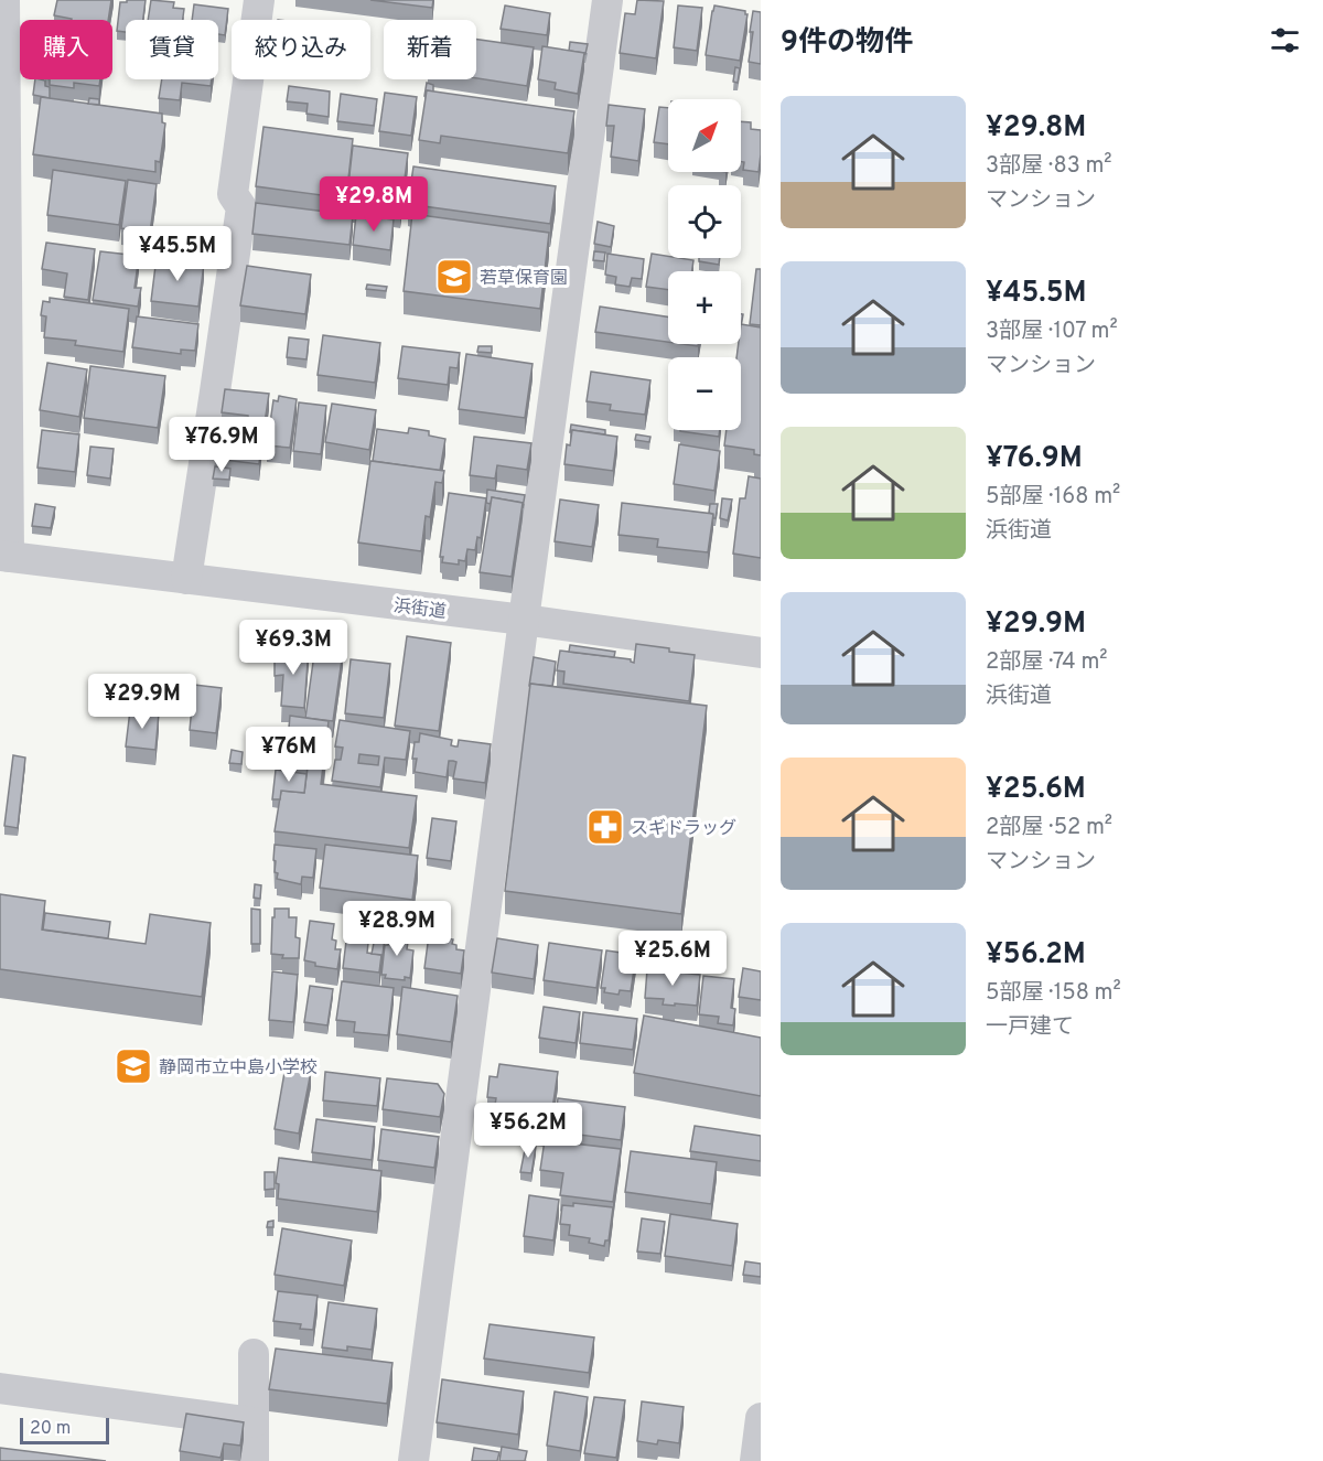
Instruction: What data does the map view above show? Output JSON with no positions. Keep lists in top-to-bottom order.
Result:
{
  "streets": {
    "street": ["浜街道"]
  },
  "places": {
    "school or university": ["若草保育園", "静岡市立中島小学校"],
    "pharmacy": ["スギドラッグ"]
  },
  "scale_bar": "20 m",
  "north": "top right",
  "page": {
    "heading": "9件の物件",
    "chip": [
      "購入",
      "賃貸",
      "絞り込み",
      "新着"
    ],
    "list": [
      {
        "name": "¥29.8M",
        "note": "3部屋 · 83 m² · マンション"
      },
      {
        "name": "¥45.5M",
        "note": "3部屋 · 107 m² · マンション"
      },
      {
        "name": "¥76.9M",
        "note": "5部屋 · 168 m² · 浜街道"
      },
      {
        "name": "¥29.9M",
        "note": "2部屋 · 74 m² · 浜街道"
      },
      {
        "name": "¥25.6M",
        "note": "2部屋 · 52 m² · マンション"
      },
      {
        "name": "¥56.2M",
        "note": "5部屋 · 158 m² · 一戸建て"
      }
    ],
    "map_buttons": ["+", "−"],
    "price": [
      "¥29.8M",
      "¥45.5M",
      "¥76.9M",
      "¥69.3M",
      "¥29.9M",
      "¥76M",
      "¥28.9M",
      "¥25.6M",
      "¥56.2M"
    ],
    "scale": "20 m"
  }
}
